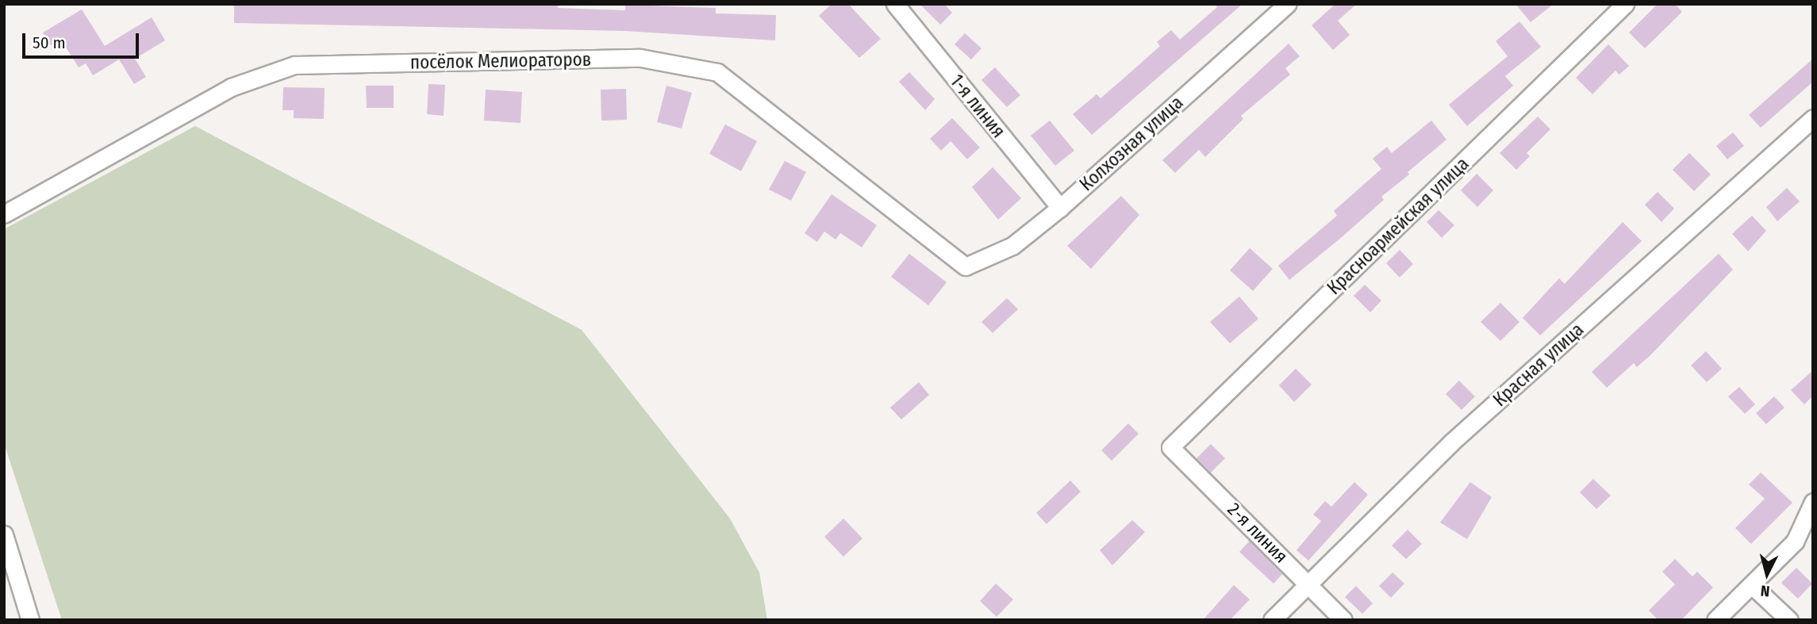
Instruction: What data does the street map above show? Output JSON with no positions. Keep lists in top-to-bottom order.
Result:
{
  "streets": {
    "street": [
      "посёлок Мелиораторов",
      "1-я линия",
      "Колхозная улица",
      "Красноармейская улица",
      "Красная улица",
      "2-я линия"
    ]
  },
  "crossings": [
    ["посёлок Мелиораторов", "Колхозная улица"],
    ["1-я линия", "Колхозная улица"],
    ["Красноармейская улица", "2-я линия"],
    ["Красная улица", "2-я линия"]
  ],
  "scale_bar": "50 m",
  "north": "bottom"
}
